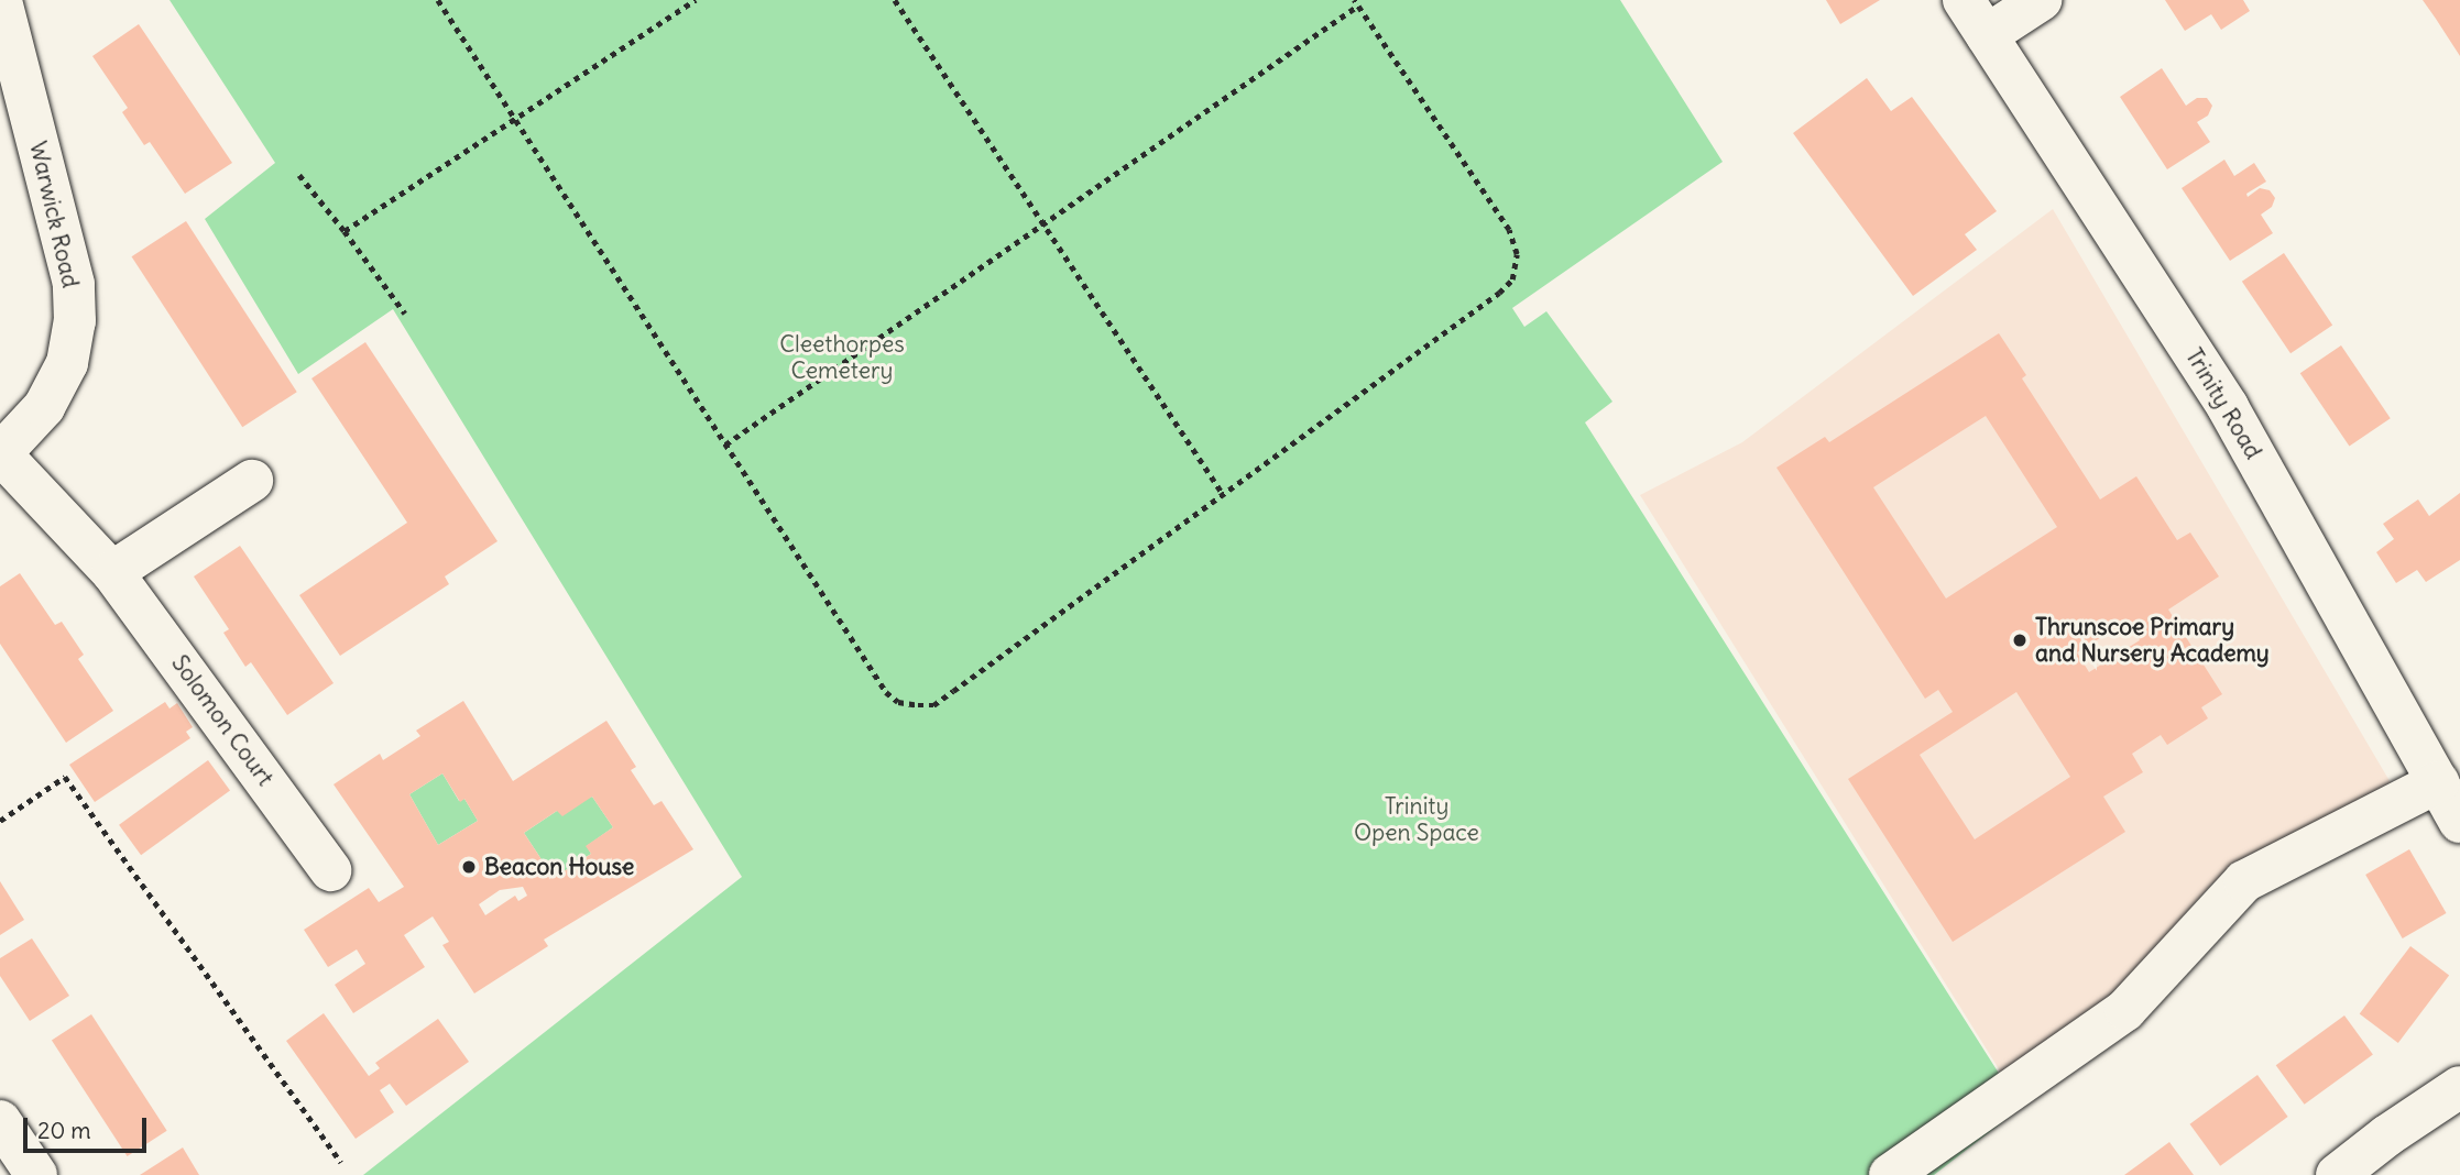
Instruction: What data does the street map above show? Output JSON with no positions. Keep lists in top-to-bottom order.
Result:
{
  "streets": {
    "street": ["Warwick Road", "Trinity Road", "Solomon Court"]
  },
  "crossings": [
    ["Warwick Road", "Solomon Court"]
  ],
  "parks": ["Cleethorpes Cemetery", "Trinity Open Space"],
  "places": ["Thrunscoe Primary and Nursery Academy", "Beacon House"],
  "scale_bar": "20 m"
}
